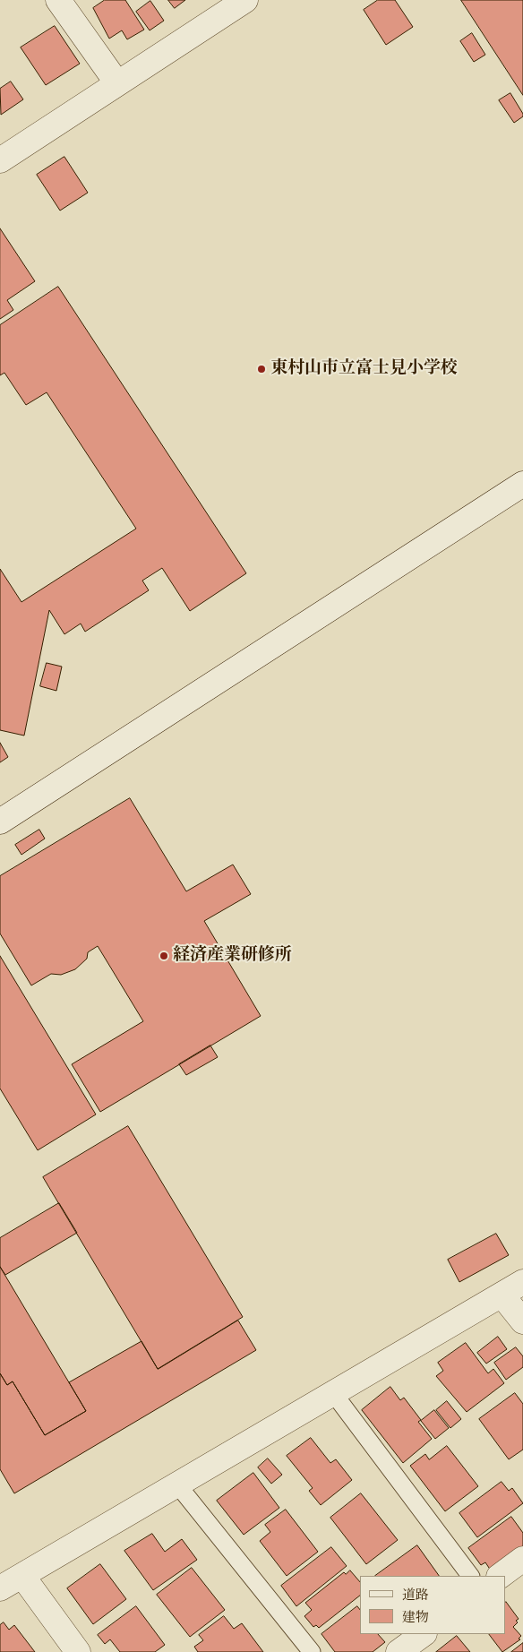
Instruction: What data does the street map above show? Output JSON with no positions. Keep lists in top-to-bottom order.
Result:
{
  "places": ["東村山市立富士見小学校", "経済産業研修所"],
  "legend": ["道路", "建物"]
}
